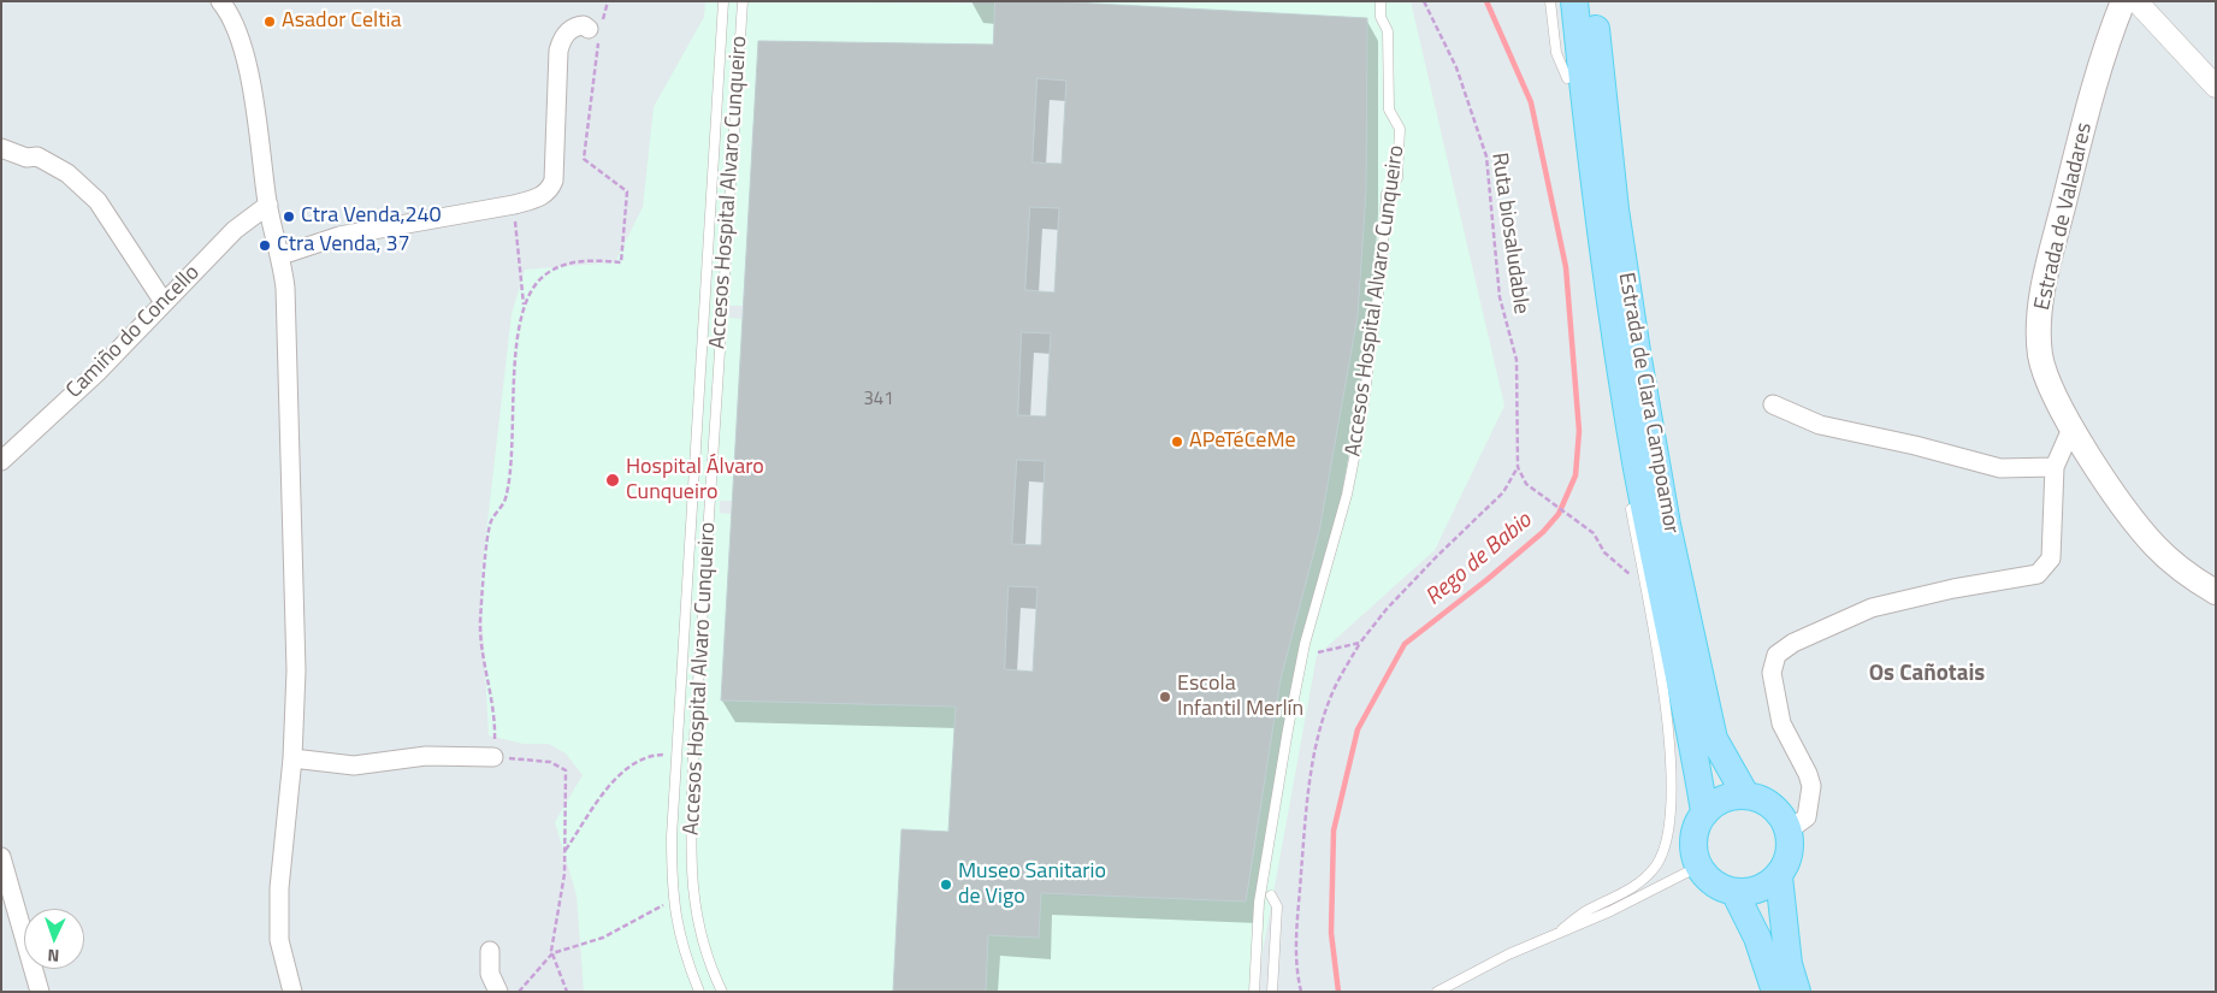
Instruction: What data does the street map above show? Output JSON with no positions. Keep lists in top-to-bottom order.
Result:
{
  "streets": {
    "main road": ["Estrada de Valadares", "Estrada de Clara Campoamor"],
    "street": ["Camiño do Concello"],
    "lane": ["Accesos Hospital Alvaro Cunqueiro"],
    "path": ["Ruta biosaludable"]
  },
  "districts": ["Os Cañotais"],
  "water": ["Rego de Babio"],
  "places": [
    "Asador Celtia",
    "Ctra Venda,240",
    "Ctra Venda, 37",
    "APeTéCeMe",
    "Hospital Álvaro Cunqueiro",
    "Escola Infantil Merlín",
    "Museo Sanitario de Vigo"
  ],
  "house_numbers": ["341"],
  "north": "bottom"
}
